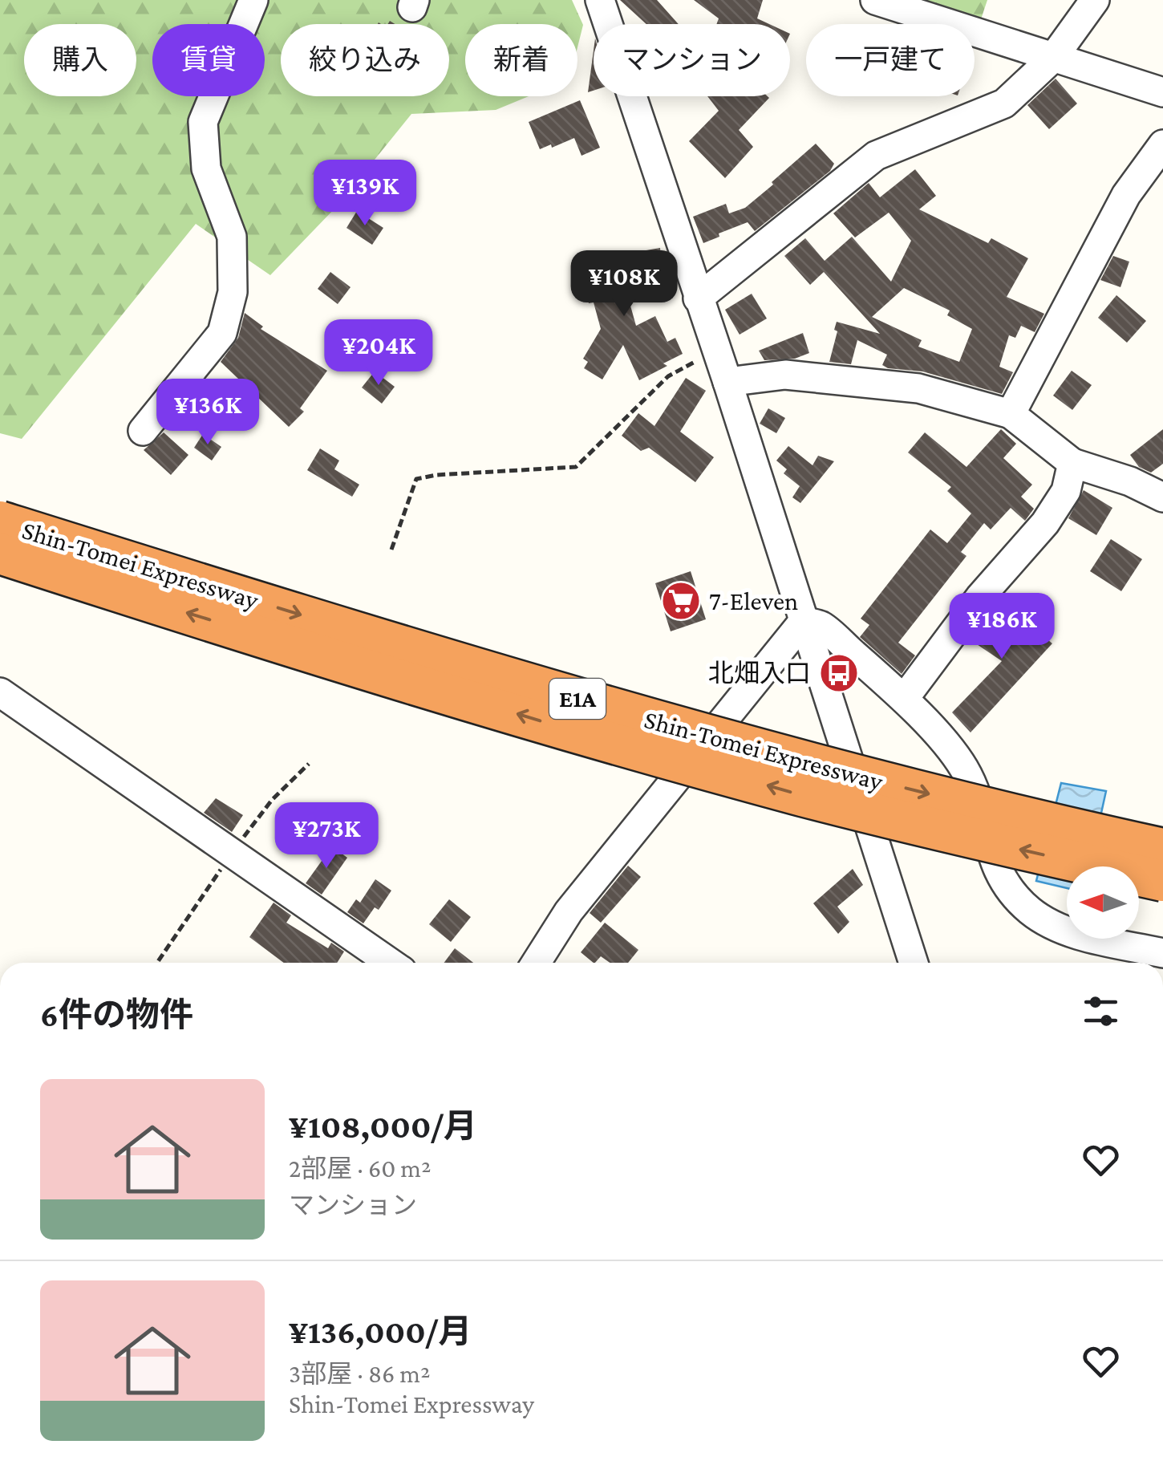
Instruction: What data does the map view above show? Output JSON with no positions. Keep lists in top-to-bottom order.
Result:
{
  "streets": {
    "highway": ["Shin-Tomei Expressway", "E1A"]
  },
  "places": {
    "supermarket": ["7-Eleven"],
    "bus stop": ["北畑入口"]
  },
  "north": "left",
  "page": {
    "chip": [
      "購入",
      "賃貸",
      "絞り込み",
      "新着",
      "マンション",
      "一戸建て"
    ],
    "price": [
      "¥139K",
      "¥108K",
      "¥204K",
      "¥136K",
      "¥186K",
      "¥273K"
    ],
    "heading": "6件の物件",
    "list": [
      {
        "name": "¥108,000/月",
        "note": "2部屋 · 60 m² · マンション"
      },
      {
        "name": "¥136,000/月",
        "note": "3部屋 · 86 m² · Shin-Tomei Expressway"
      }
    ]
  }
}
